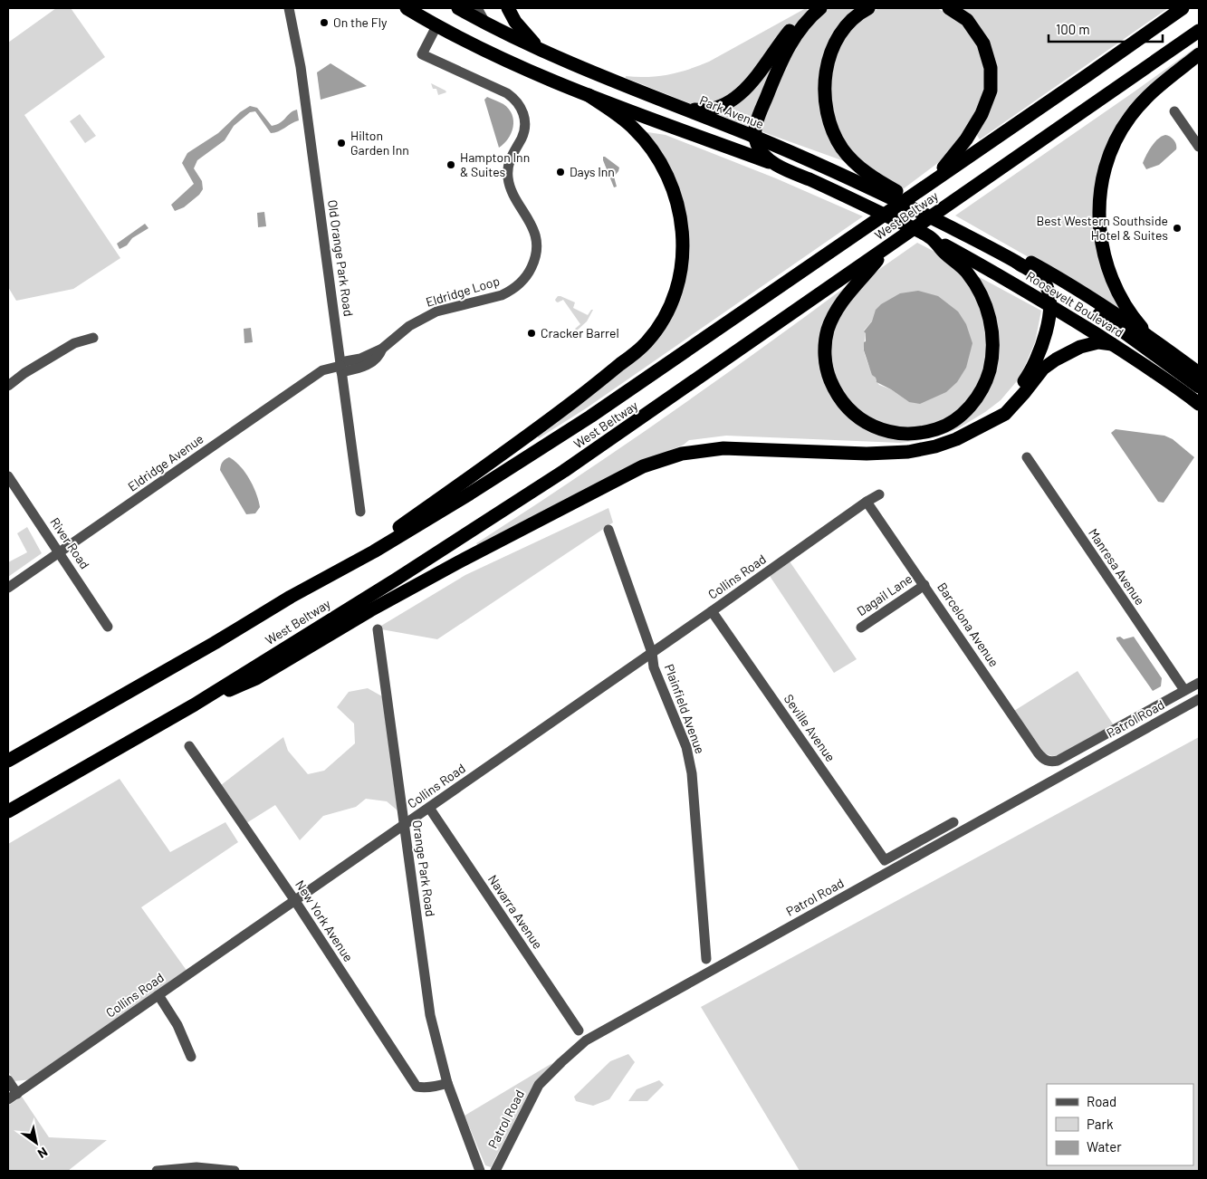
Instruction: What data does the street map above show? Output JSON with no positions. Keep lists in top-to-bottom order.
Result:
{
  "streets": {
    "highway": ["Park Avenue", "West Beltway", "Roosevelt Boulevard"],
    "street": [
      "Old Orange Park Road",
      "Eldridge Loop",
      "Eldridge Avenue",
      "River Road",
      "Manresa Avenue",
      "Collins Road",
      "Dagail Lane",
      "Barcelona Avenue",
      "Plainfield Avenue",
      "Patrol Road",
      "Seville Avenue",
      "Orange Park Road",
      "Navarra Avenue",
      "New York Avenue"
    ]
  },
  "crossings": [
    ["Park Avenue", "Roosevelt Boulevard"],
    ["Old Orange Park Road", "Eldridge Loop"],
    ["Old Orange Park Road", "Eldridge Avenue"],
    ["Eldridge Loop", "Eldridge Avenue"],
    ["Eldridge Avenue", "River Road"],
    ["Manresa Avenue", "Barcelona Avenue"],
    ["Collins Road", "Barcelona Avenue"],
    ["Collins Road", "Plainfield Avenue"],
    ["Collins Road", "Seville Avenue"],
    ["Collins Road", "Orange Park Road"],
    ["Collins Road", "Navarra Avenue"],
    ["Collins Road", "New York Avenue"],
    ["Dagail Lane", "Barcelona Avenue"],
    ["Orange Park Road", "New York Avenue"]
  ],
  "places": [
    "On the Fly",
    "Hilton Garden Inn",
    "Hampton Inn & Suites",
    "Days Inn",
    "Best Western Southside Hotel & Suites",
    "Cracker Barrel"
  ],
  "legend": ["Road", "Park", "Water"],
  "scale_bar": "100 m",
  "north": "bottom right"
}
